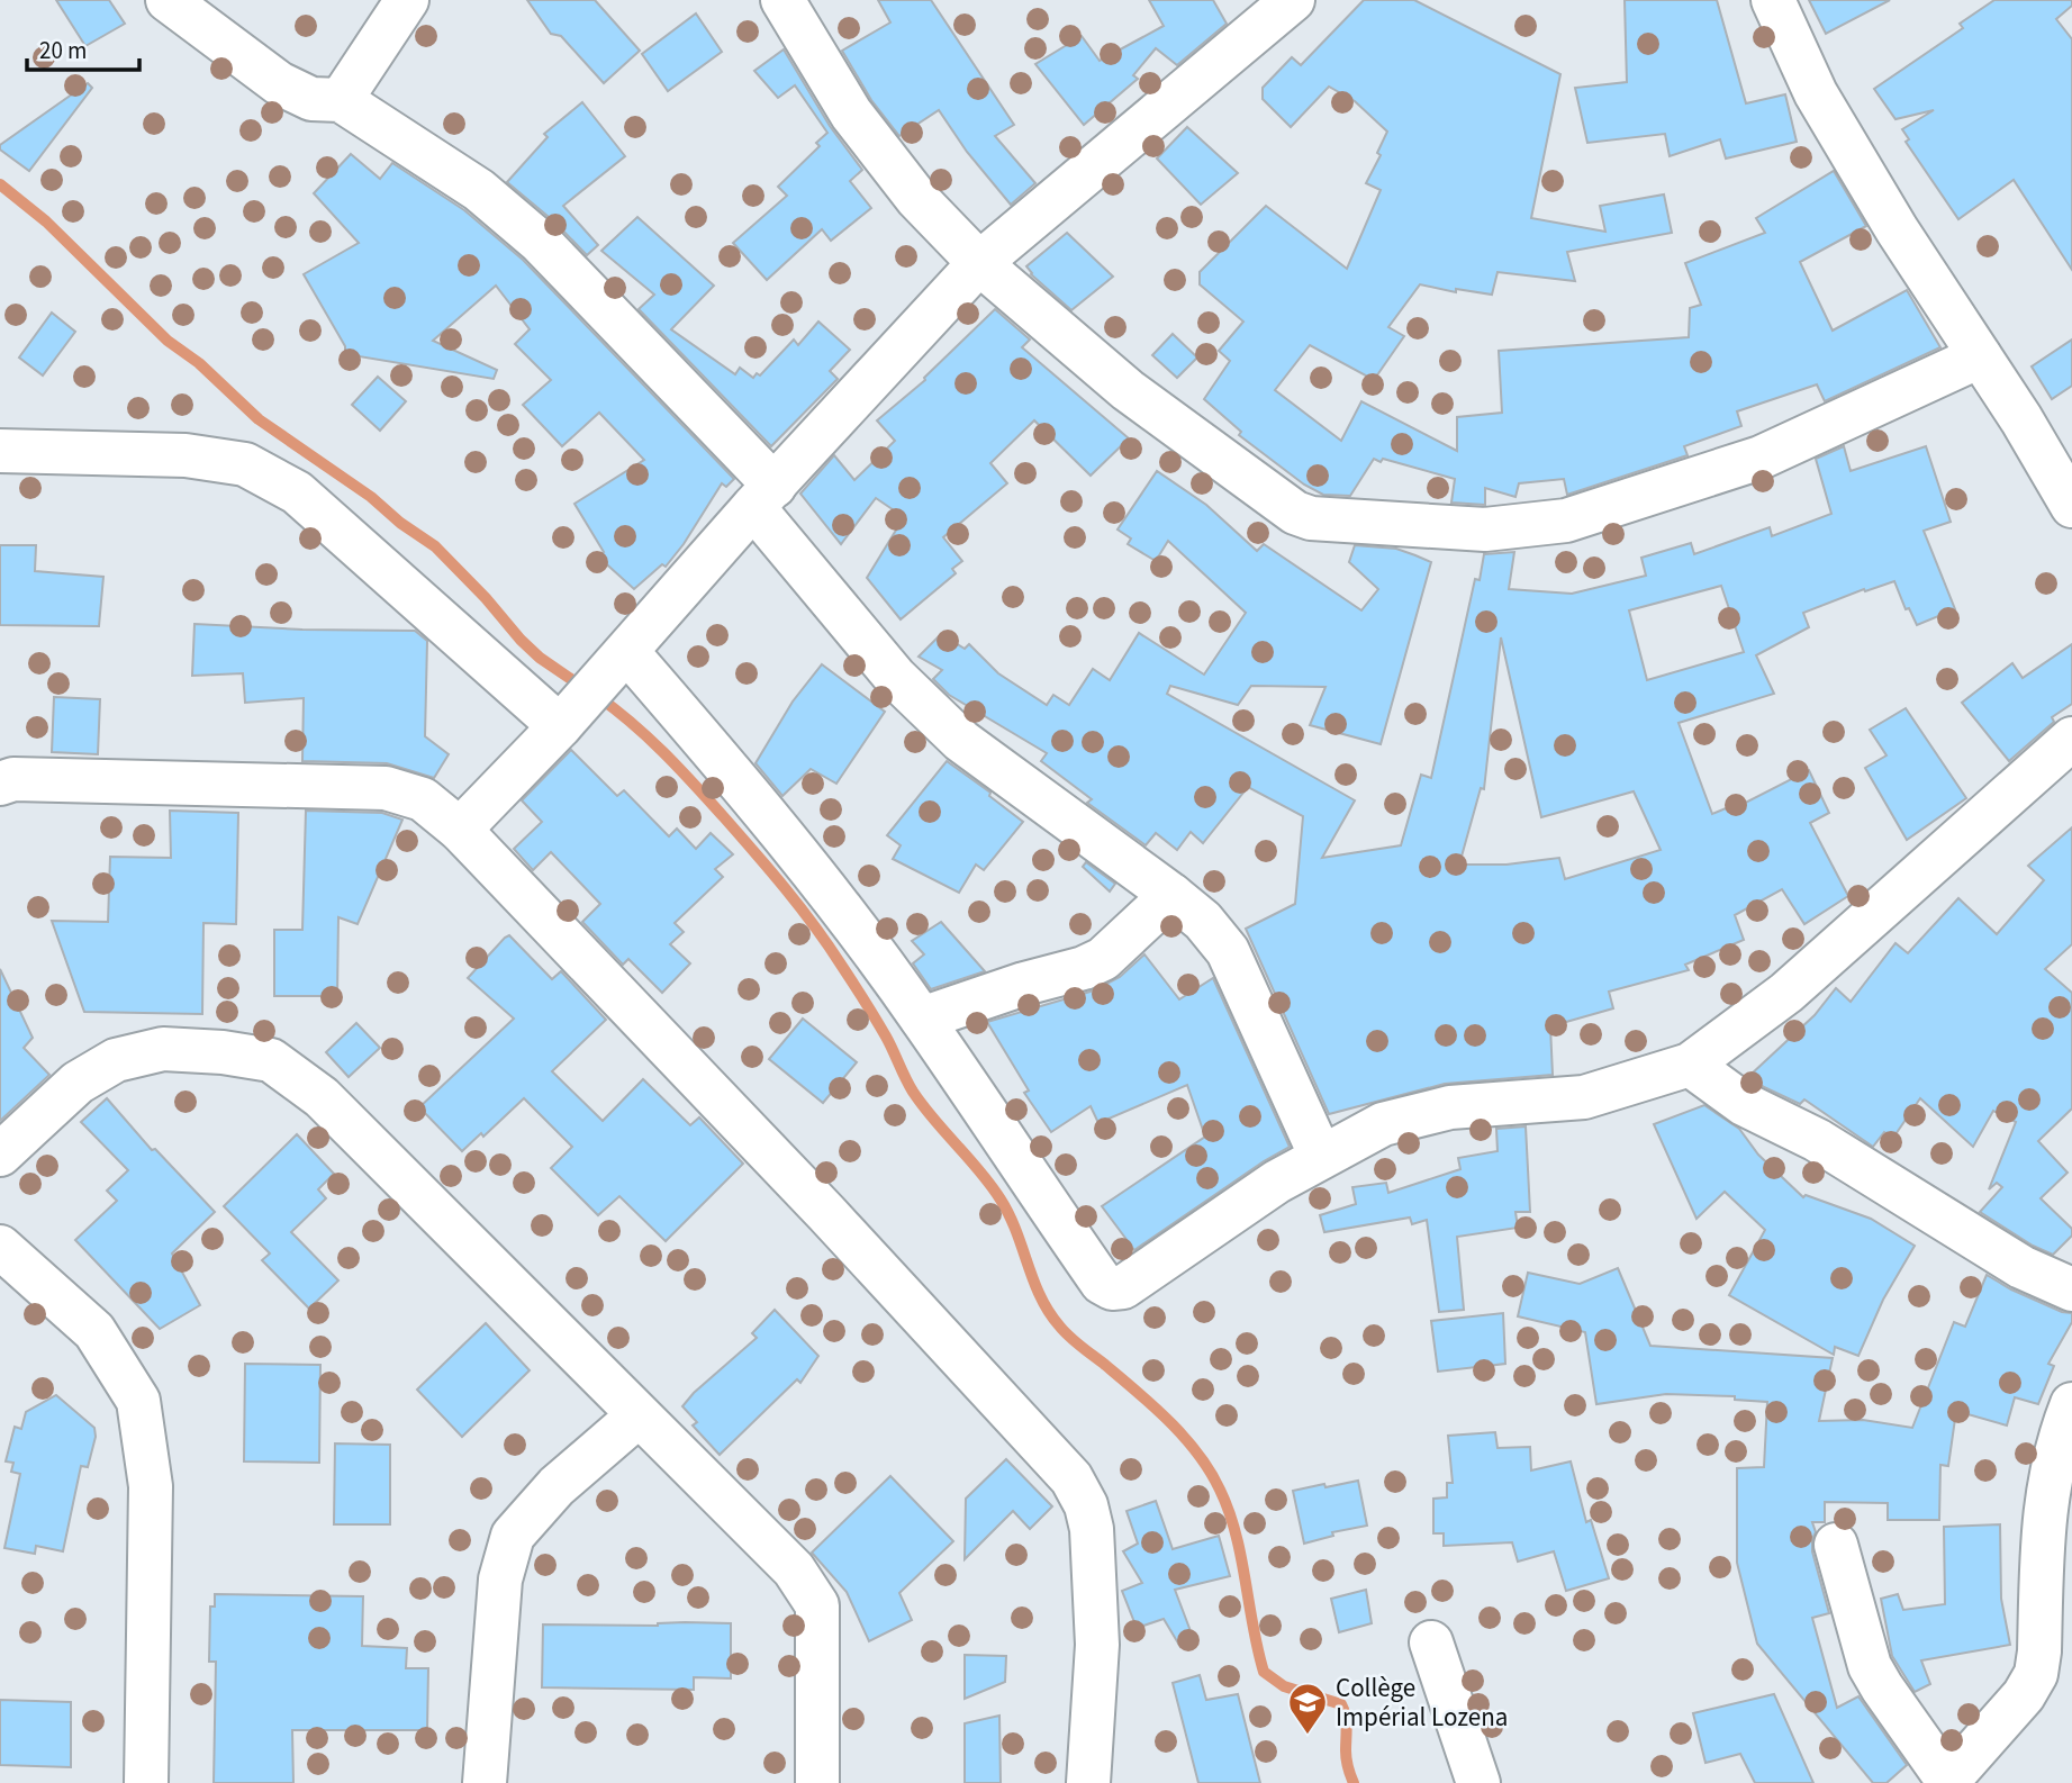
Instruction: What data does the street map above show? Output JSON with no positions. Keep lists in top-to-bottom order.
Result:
{
  "places": {
    "school or university": ["Collège Impérial Lozena"]
  },
  "scale_bar": "20 m"
}
